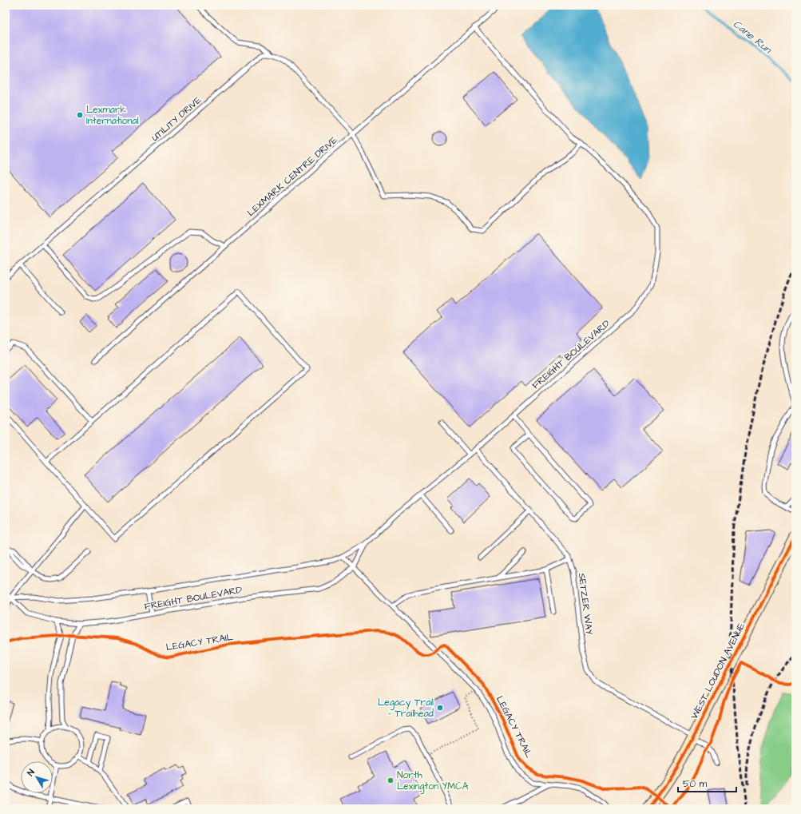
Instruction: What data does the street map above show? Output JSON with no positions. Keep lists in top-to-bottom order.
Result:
{
  "streets": {
    "main road": ["WEST LOUDON AVENUE"],
    "lane": [
      "UTILITY DRIVE",
      "LEXMARK CENTRE DRIVE",
      "FREIGHT BOULEVARD",
      "SETZER WAY"
    ],
    "cycle path": ["LEGACY TRAIL"]
  },
  "crossings": [
    ["LEXMARK CENTRE DRIVE", "FREIGHT BOULEVARD"],
    ["FREIGHT BOULEVARD", "SETZER WAY"],
    ["SETZER WAY", "WEST LOUDON AVENUE"]
  ],
  "water": ["Cane Run"],
  "places": ["Lexmark International", "Legacy Trail - Trailhead", "North Lexington YMCA"],
  "scale_bar": "50 m",
  "north": "top left"
}
